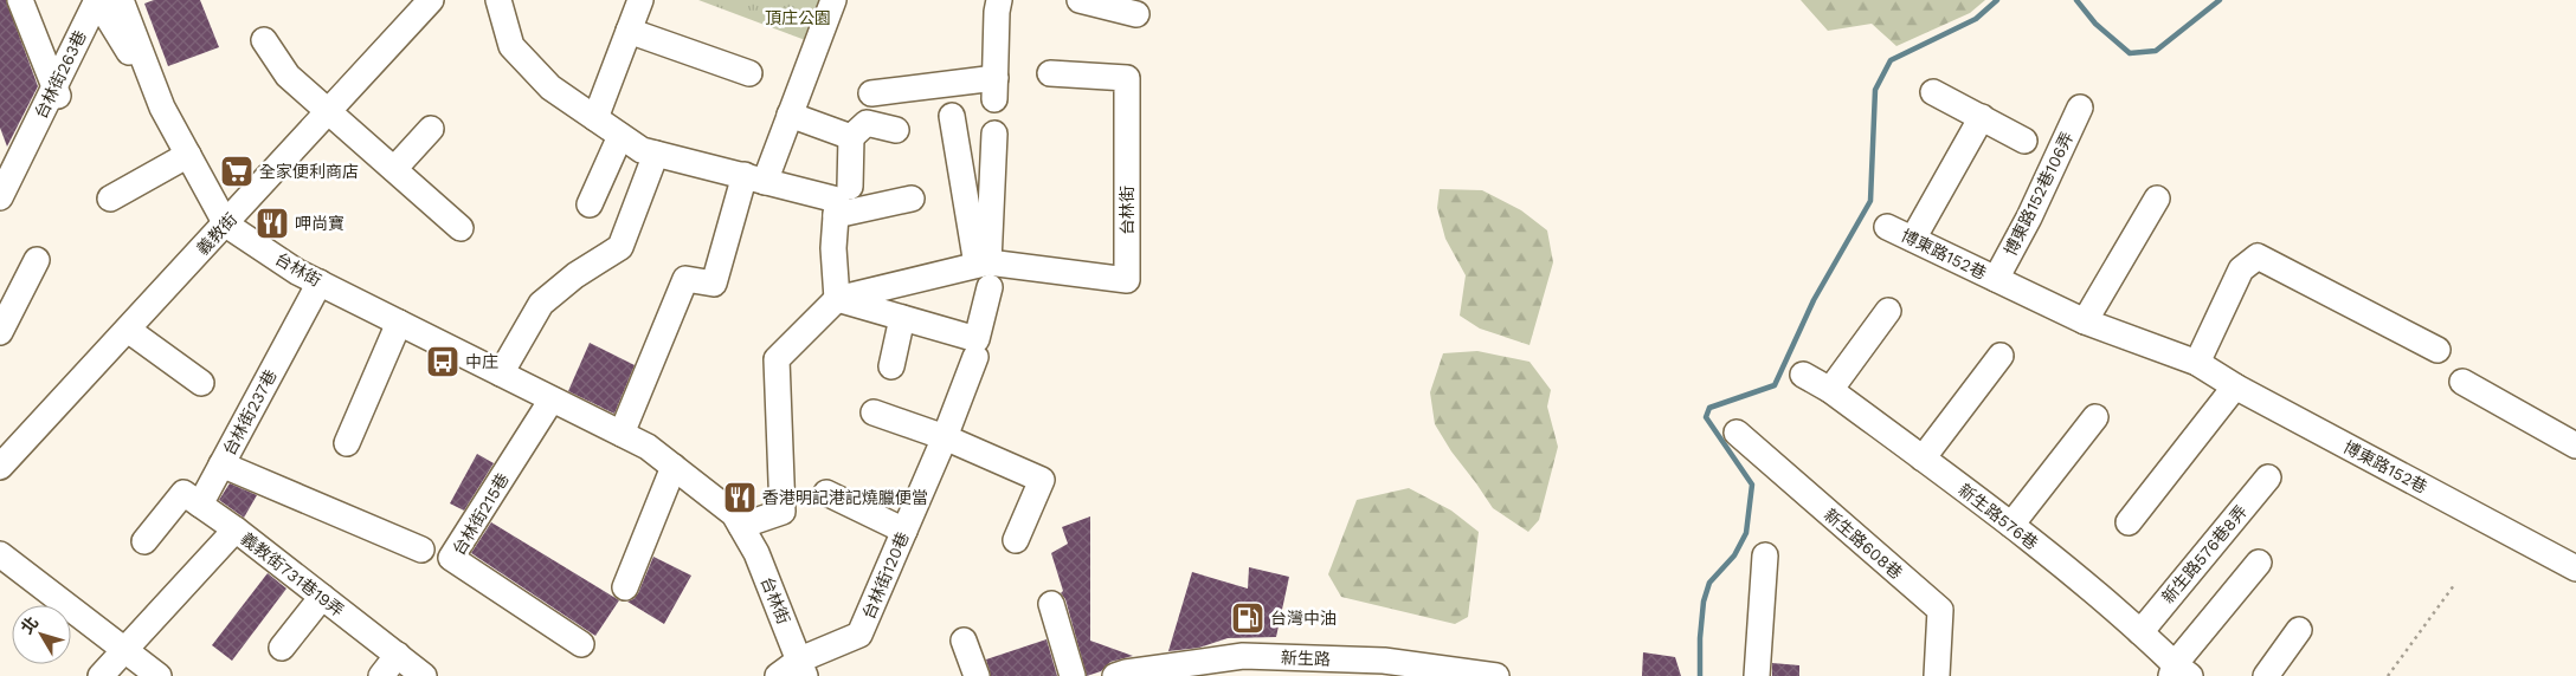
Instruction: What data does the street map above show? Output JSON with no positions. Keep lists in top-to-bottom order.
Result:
{
  "streets": {
    "street": [
      "台林街263巷",
      "博東路152巷106弄",
      "台林街",
      "義教街",
      "博東路152巷",
      "台林街237巷",
      "台林街215巷",
      "新生路576巷",
      "新生路608巷",
      "新生路576巷8弄",
      "義教街731巷19弄",
      "台林街120巷",
      "新生路"
    ]
  },
  "crossings": [
    ["台林街263巷", "台林街"],
    ["博東路152巷106弄", "博東路152巷"],
    ["台林街", "義教街"],
    ["台林街", "台林街237巷"],
    ["台林街", "台林街215巷"],
    ["台林街", "台林街120巷"],
    ["新生路576巷", "新生路576巷8弄"]
  ],
  "parks": ["頂庄公園"],
  "places": {
    "supermarket": ["全家便利商店"],
    "restaurant": ["呷尚寶", "香港明記港記燒臘便當"],
    "bus stop": ["中庄"],
    "fuel station": ["台灣中油"]
  },
  "north": "top left"
}
